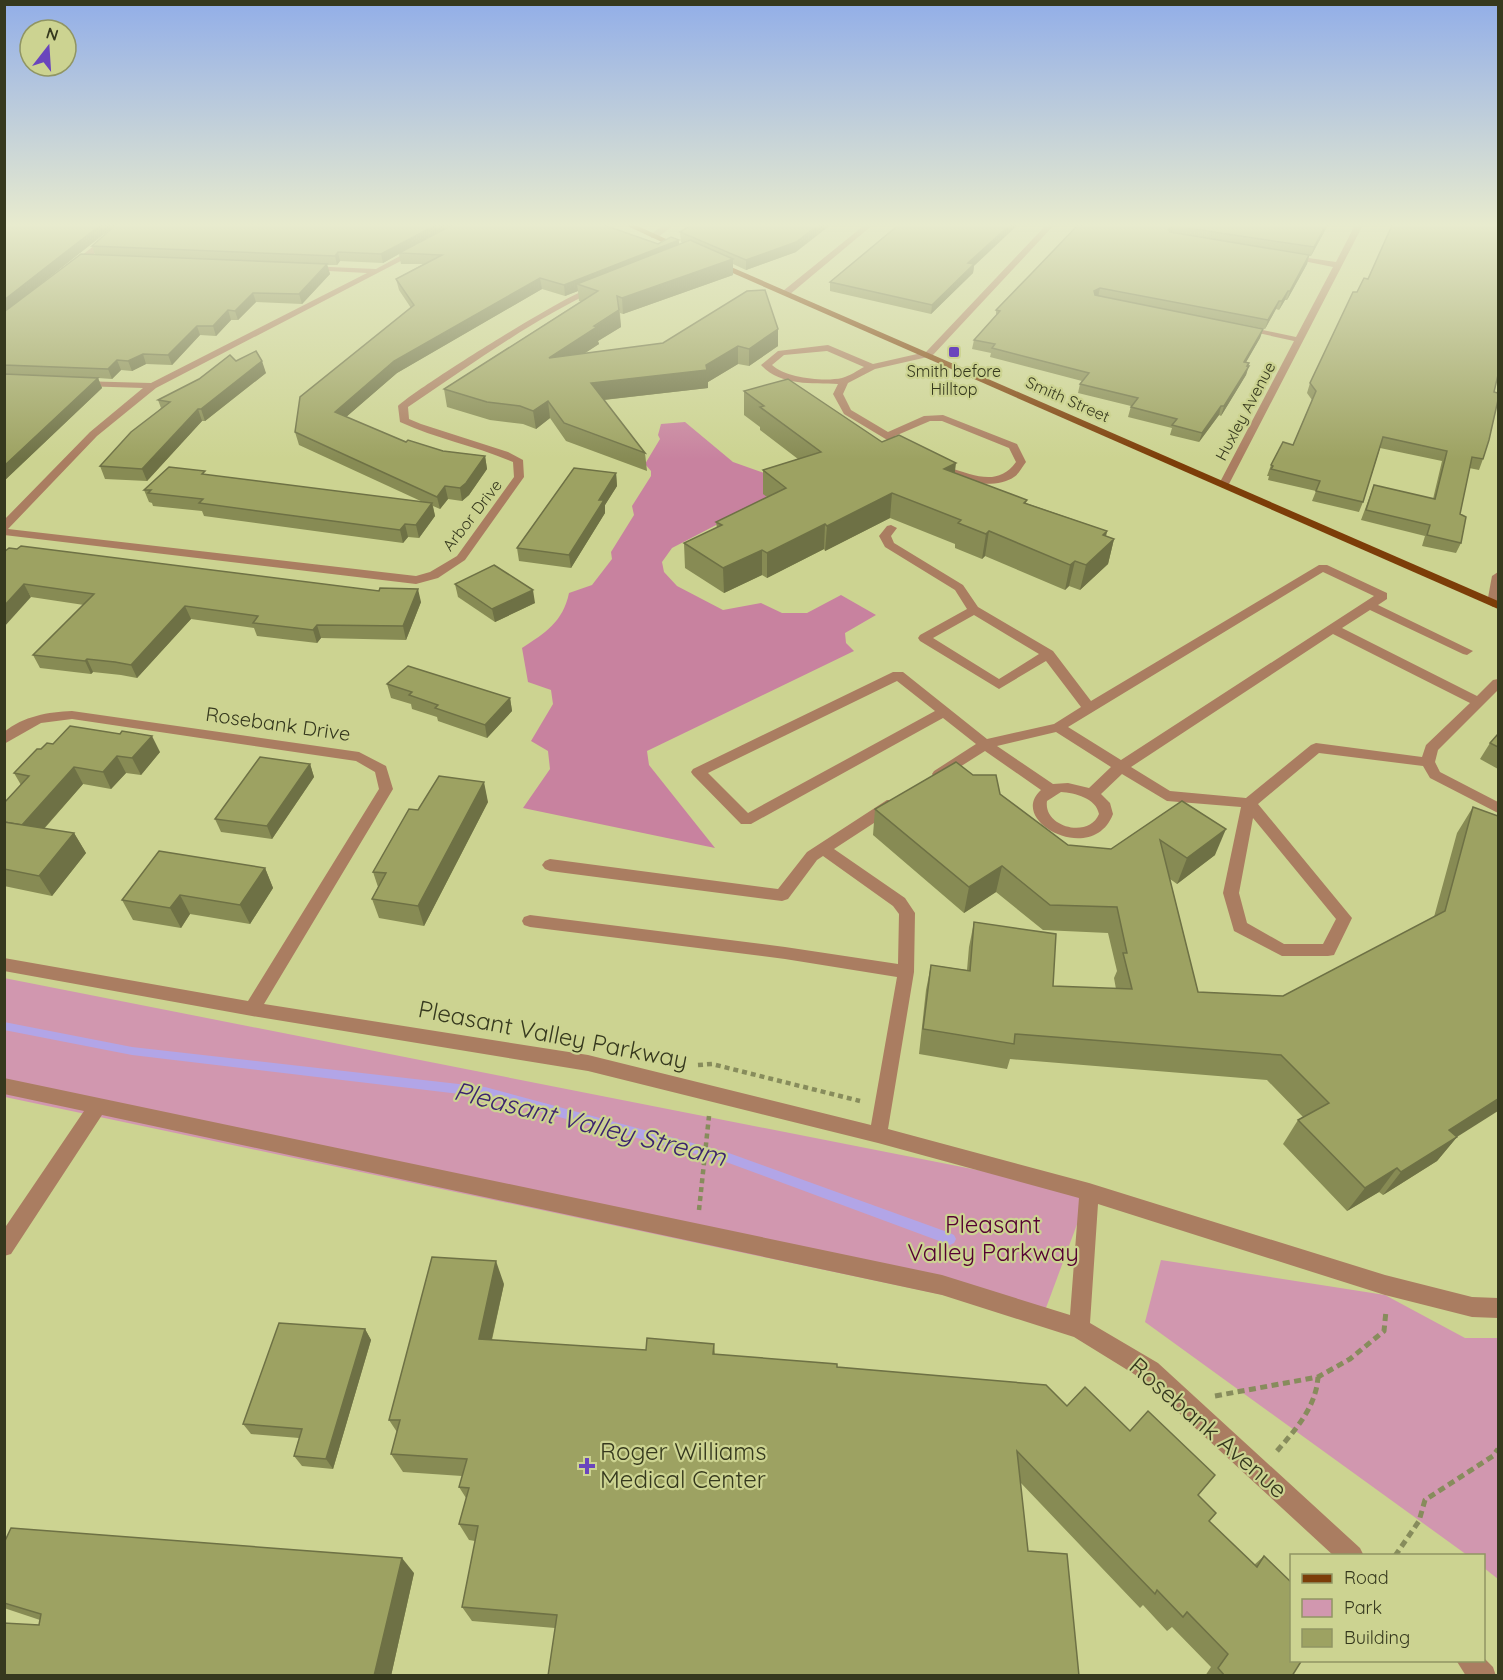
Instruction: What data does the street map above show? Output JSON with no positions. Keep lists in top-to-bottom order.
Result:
{
  "streets": {
    "main road": ["Smith Street"],
    "street": [
      "Huxley Avenue",
      "Arbor Drive",
      "Rosebank Drive",
      "Pleasant Valley Parkway",
      "Rosebank Avenue"
    ]
  },
  "crossings": [
    ["Smith Street", "Huxley Avenue"],
    ["Rosebank Drive", "Pleasant Valley Parkway"]
  ],
  "water": ["Pleasant Valley Stream"],
  "parks": ["Pleasant Valley Parkway"],
  "places": {
    "transit": ["Smith before Hilltop"],
    "health": ["Roger Williams Medical Center"]
  },
  "legend": ["Road", "Park", "Building"],
  "north": "top"
}
